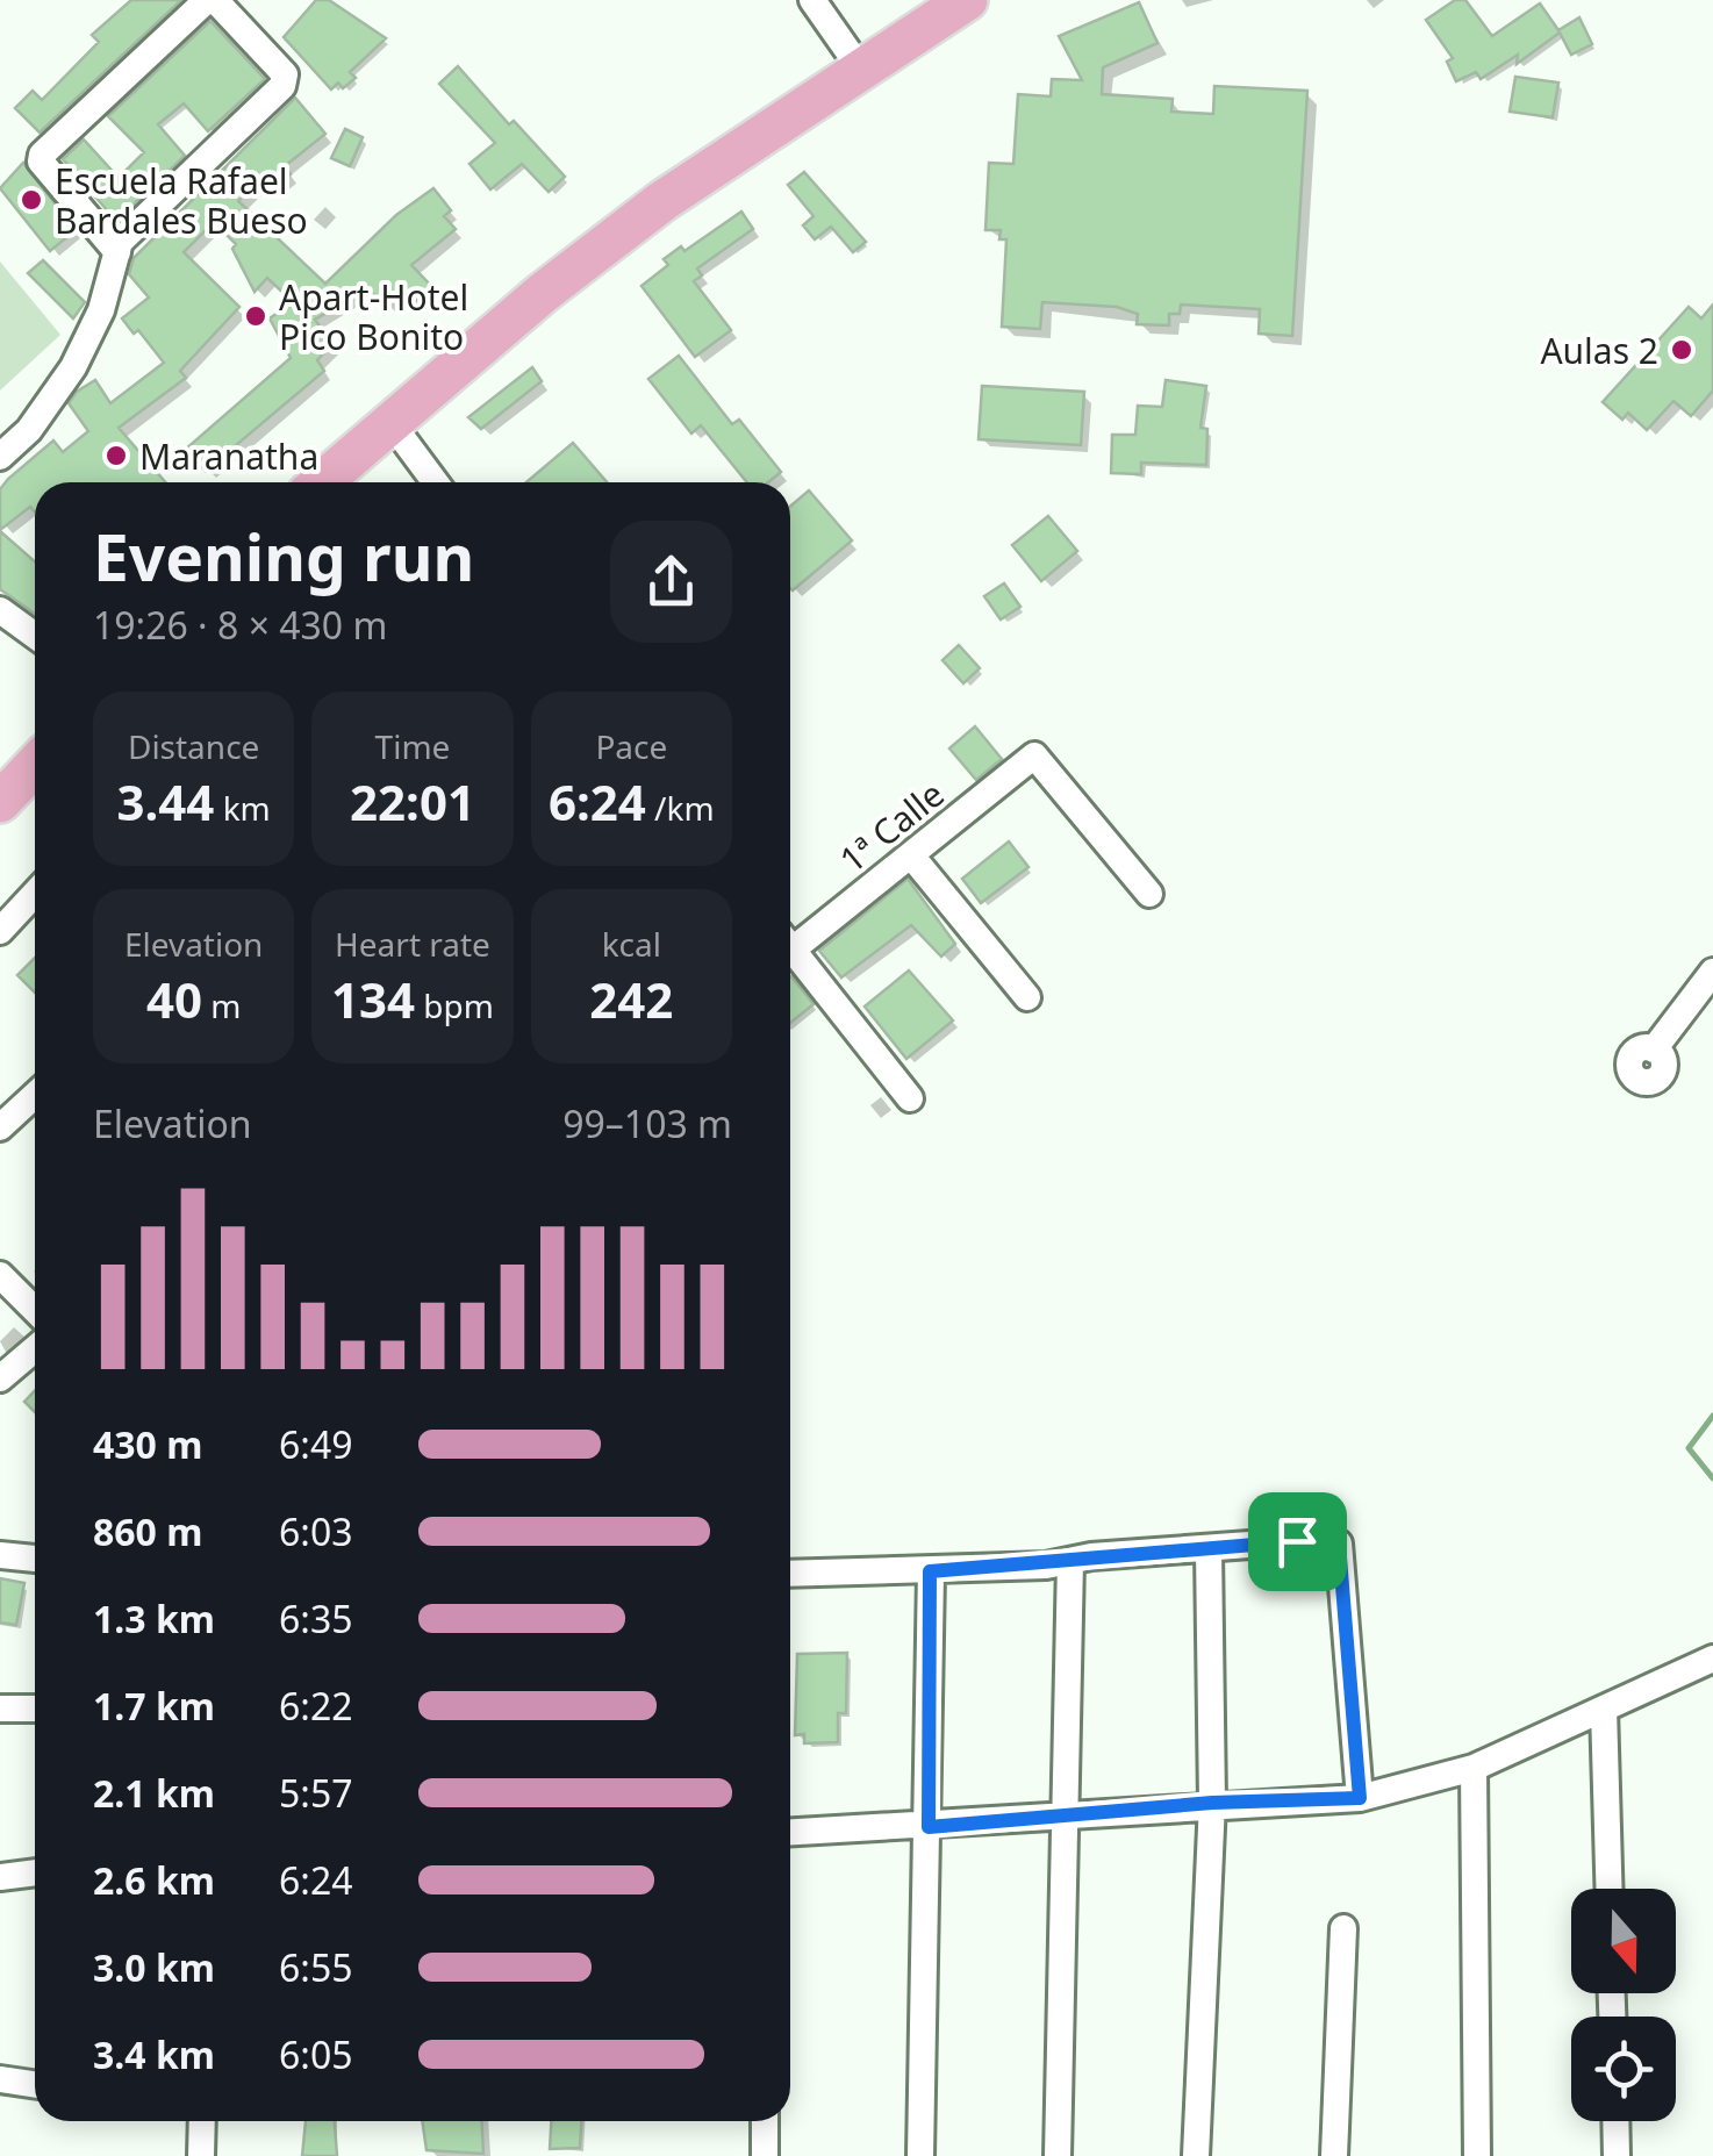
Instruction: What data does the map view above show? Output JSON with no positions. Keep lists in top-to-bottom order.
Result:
{
  "streets": {
    "street": ["1ª Calle"]
  },
  "places": [
    "Escuela Rafael Bardales Bueso",
    "Apart-Hotel Pico Bonito",
    "Aulas 2",
    "Maranatha"
  ],
  "north": "bottom",
  "page": {
    "heading": ["Evening run", "19:26 · 8 × 430 m"],
    "stats": [
      ["Distance", "3.44 km"],
      ["Time", "22:01"],
      ["Pace", "6:24 /km"],
      ["Elevation", "40 m"],
      ["Heart rate", "134 bpm"],
      ["kcal", "242"]
    ],
    "chart": ["Elevation", "99–103 m"],
    "list": [
      {
        "name": "430 m",
        "note": "6:49"
      },
      {
        "name": "860 m",
        "note": "6:03"
      },
      {
        "name": "1.3 km",
        "note": "6:35"
      },
      {
        "name": "1.7 km",
        "note": "6:22"
      },
      {
        "name": "2.1 km",
        "note": "5:57"
      },
      {
        "name": "2.6 km",
        "note": "6:24"
      },
      {
        "name": "3.0 km",
        "note": "6:55"
      },
      {
        "name": "3.4 km",
        "note": "6:05"
      }
    ]
  }
}
